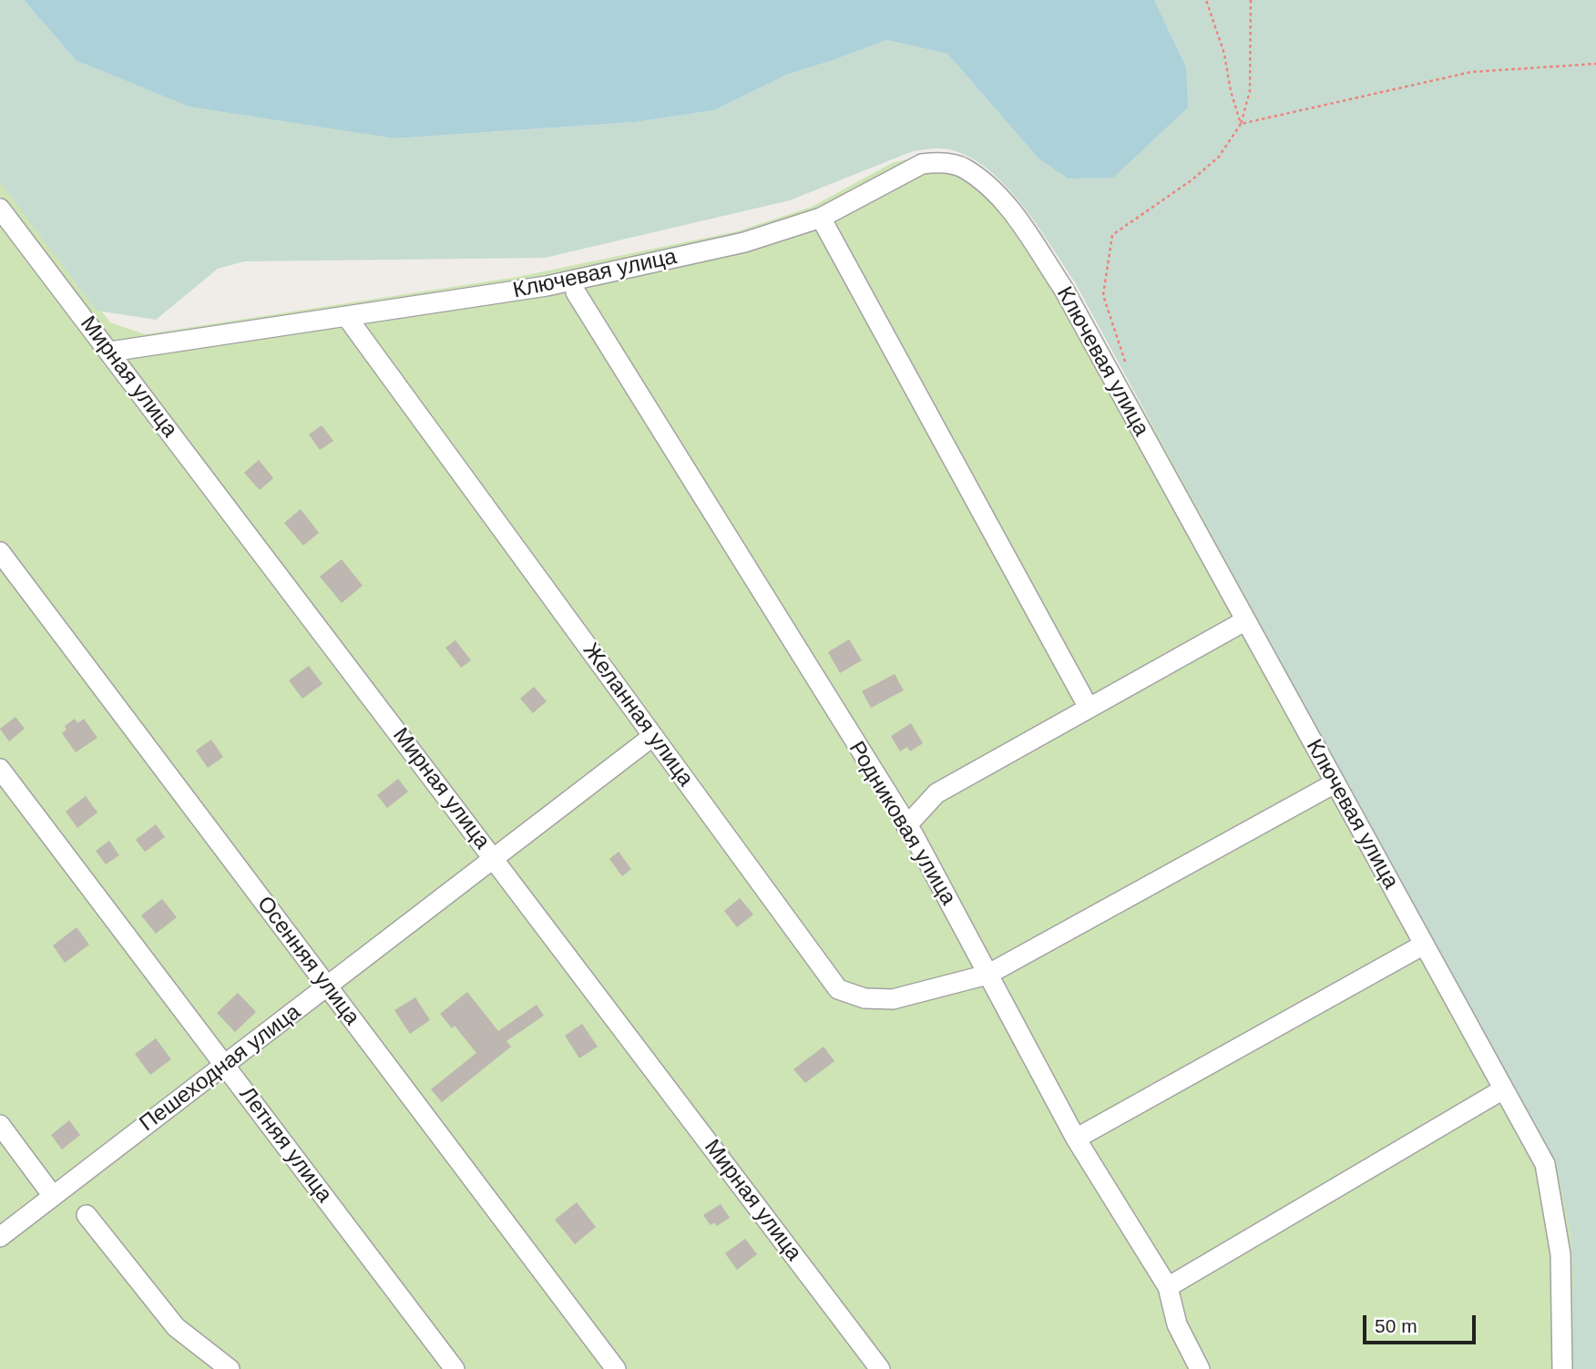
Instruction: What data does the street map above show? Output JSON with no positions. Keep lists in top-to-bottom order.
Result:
{
  "streets": {
    "street": [
      "Ключевая улица",
      "Мирная улица",
      "Желанная улица",
      "Родниковая улица",
      "Осенняя улица",
      "Пешеходная улица",
      "Летняя улица"
    ]
  },
  "crossings": [
    ["Ключевая улица", "Мирная улица"],
    ["Ключевая улица", "Желанная улица"],
    ["Мирная улица", "Пешеходная улица"],
    ["Желанная улица", "Родниковая улица"],
    ["Желанная улица", "Пешеходная улица"],
    ["Осенняя улица", "Пешеходная улица"],
    ["Пешеходная улица", "Летняя улица"]
  ],
  "scale_bar": "50 m"
}
